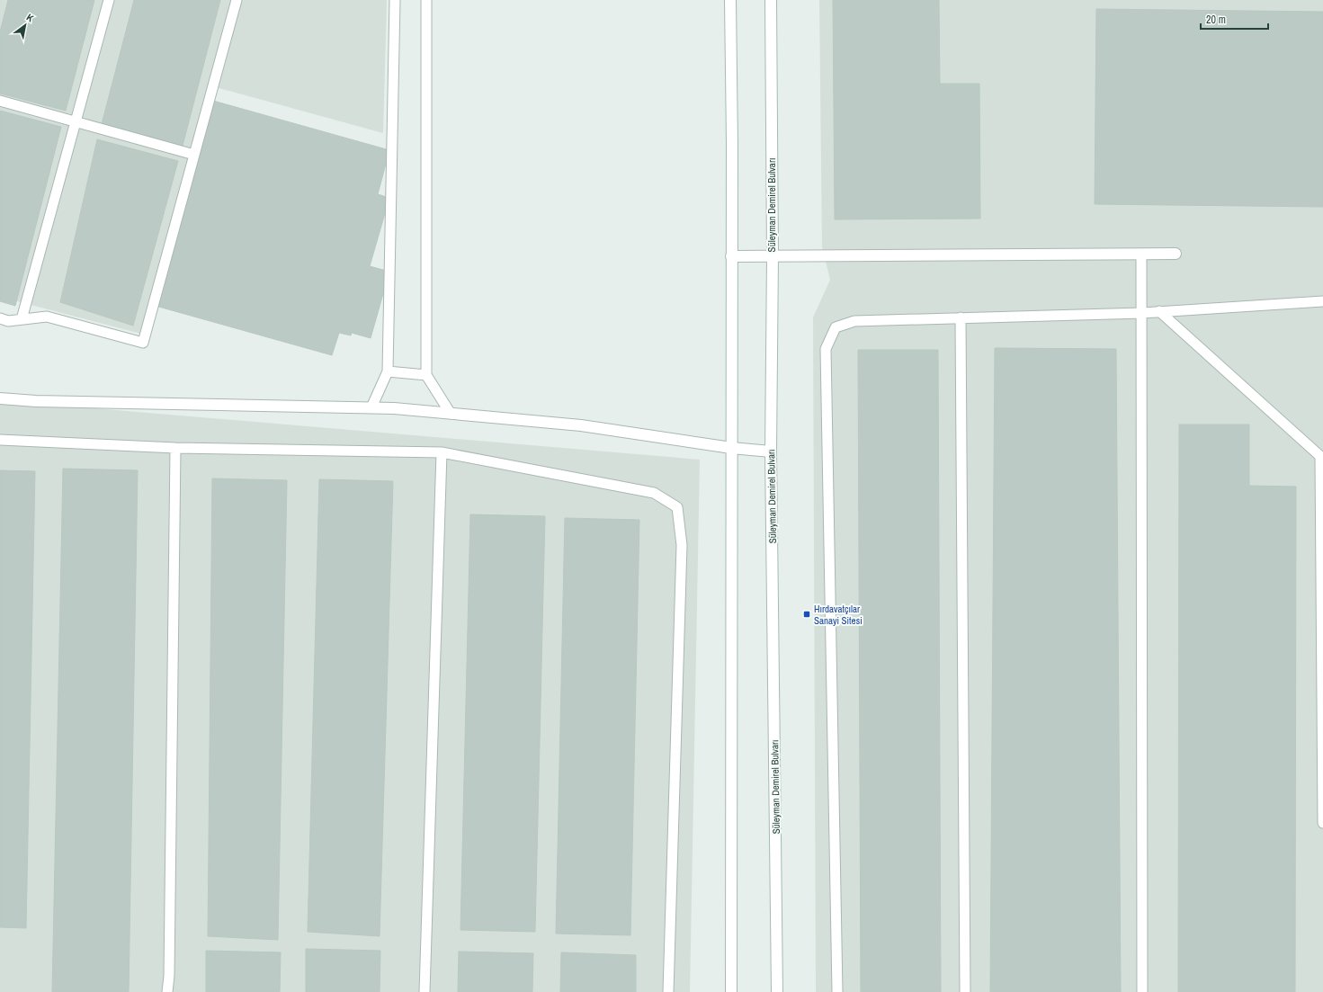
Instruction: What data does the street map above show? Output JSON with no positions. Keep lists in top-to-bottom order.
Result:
{
  "streets": {
    "main road": ["Süleyman Demirel Bulvarı"]
  },
  "places": {
    "transit": ["Hırdavatçılar Sanayi Sitesi"]
  },
  "scale_bar": "20 m",
  "north": "top right"
}
